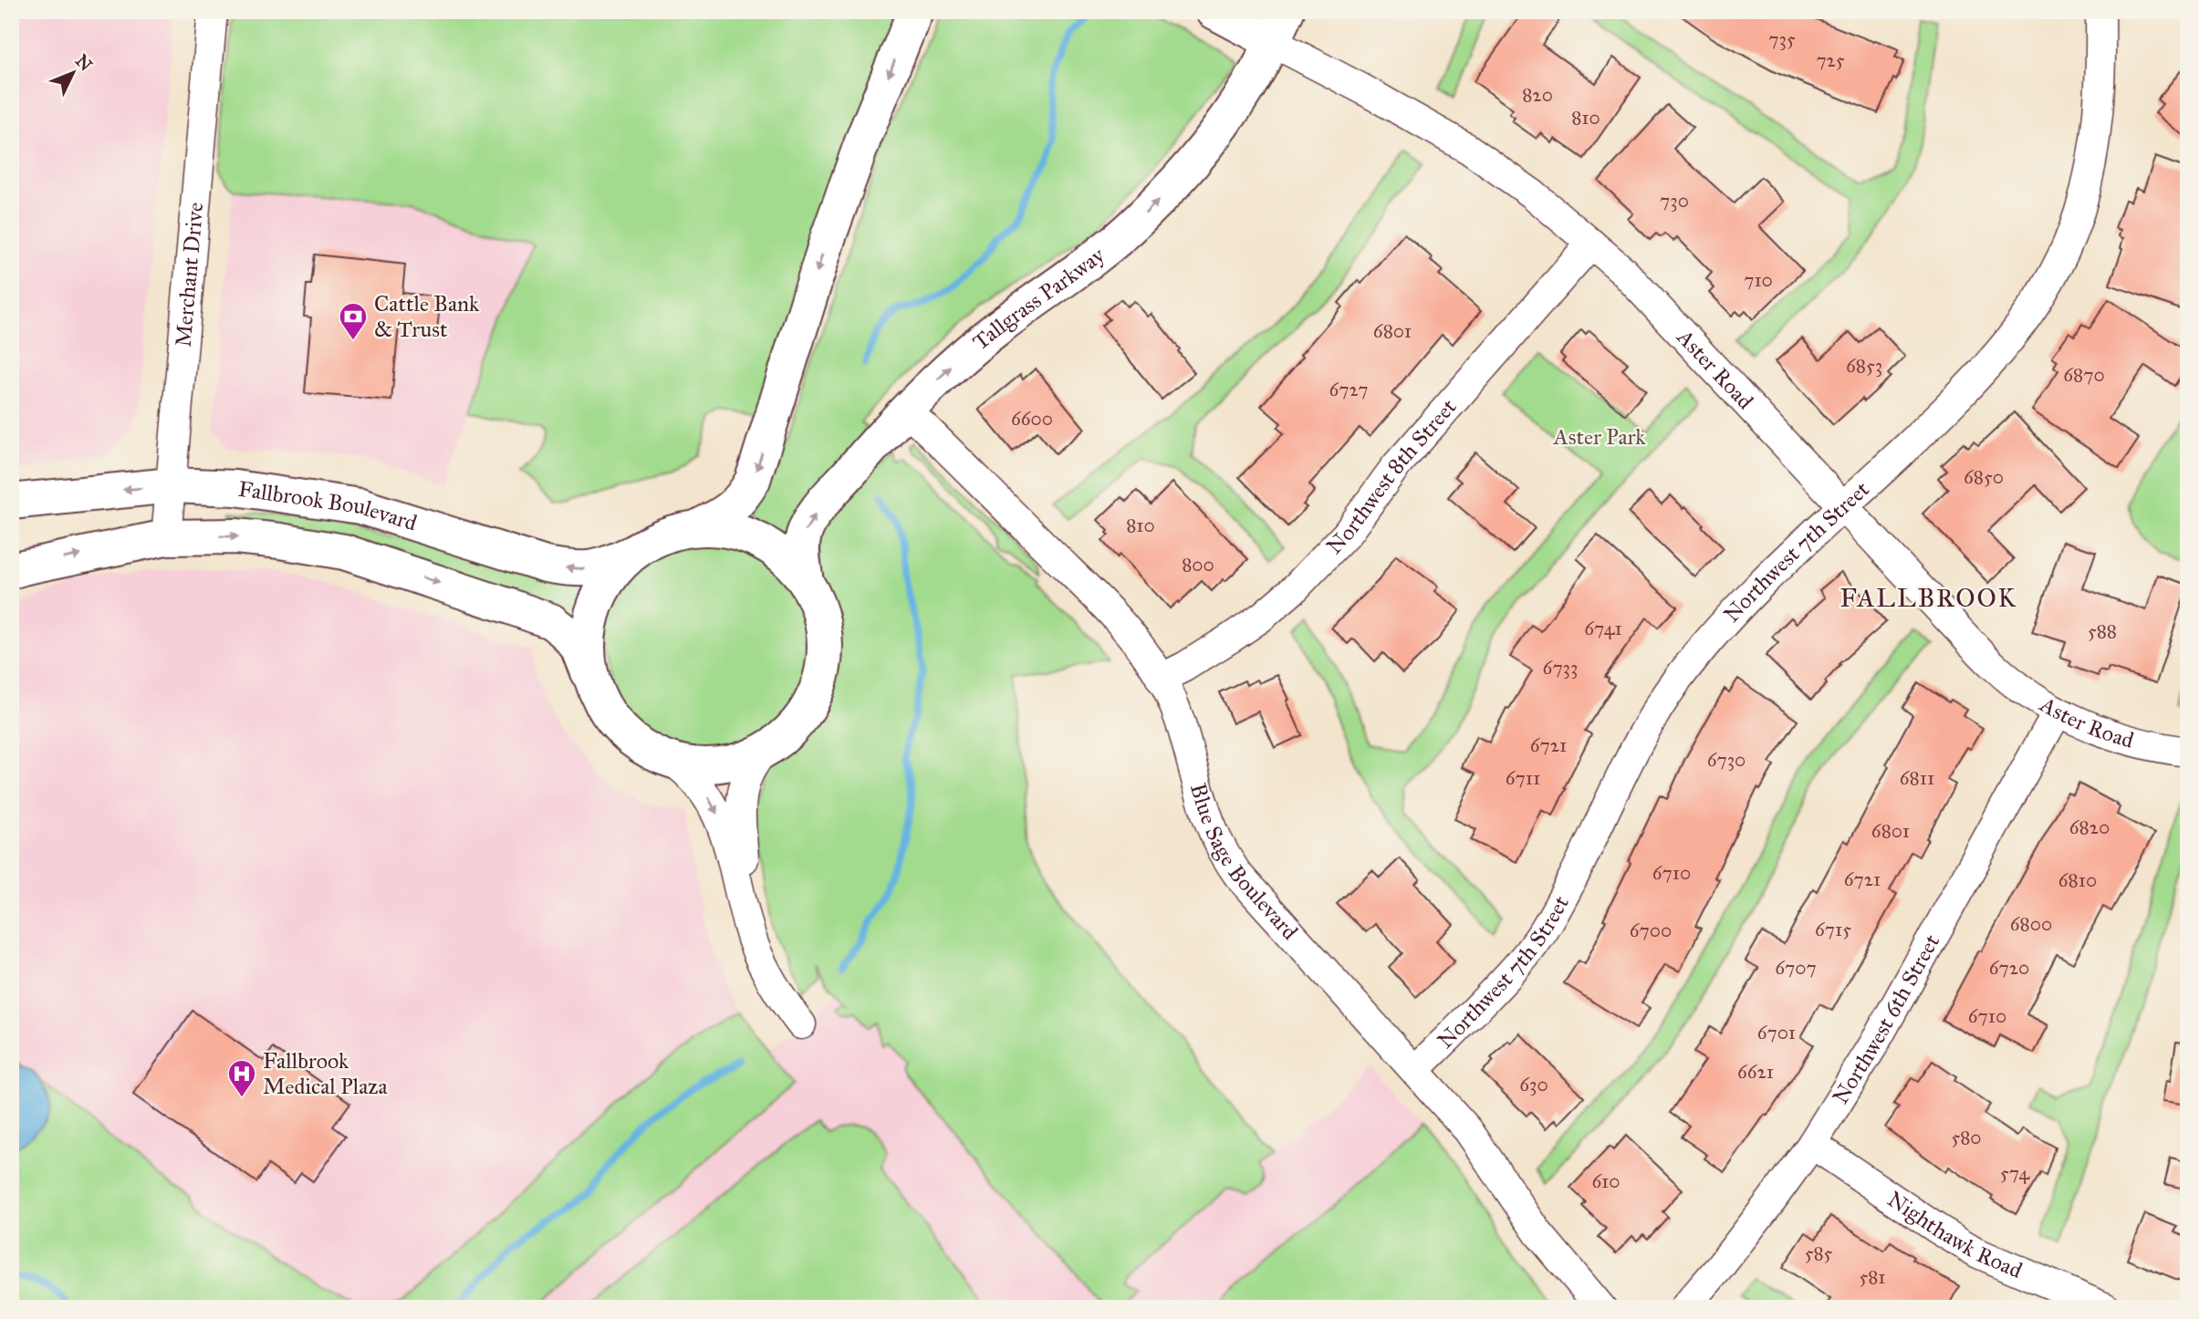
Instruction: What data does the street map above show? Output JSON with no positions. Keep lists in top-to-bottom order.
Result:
{
  "streets": {
    "street": [
      "Merchant Drive",
      "Tallgrass Parkway",
      "Aster Road",
      "Northwest 8th Street",
      "Fallbrook Boulevard",
      "Northwest 7th Street",
      "Blue Sage Boulevard",
      "Northwest 6th Street",
      "Nighthawk Road"
    ]
  },
  "crossings": [
    ["Merchant Drive", "Fallbrook Boulevard"],
    ["Tallgrass Parkway", "Aster Road"],
    ["Tallgrass Parkway", "Blue Sage Boulevard"],
    ["Aster Road", "Northwest 8th Street"],
    ["Aster Road", "Northwest 7th Street"],
    ["Aster Road", "Northwest 6th Street"],
    ["Northwest 8th Street", "Blue Sage Boulevard"],
    ["Northwest 7th Street", "Blue Sage Boulevard"],
    ["Northwest 6th Street", "Nighthawk Road"]
  ],
  "districts": ["FALLBROOK"],
  "parks": ["Aster Park"],
  "places": {
    "bank": ["Cattle Bank & Trust"],
    "hospital": ["Fallbrook Medical Plaza"]
  },
  "house_numbers": [
    "735",
    "725",
    "820",
    "810",
    "730",
    "710",
    "6801",
    "6853",
    "6870",
    "6727",
    "6600",
    "6850",
    "810",
    "800",
    "6741",
    "588",
    "6733",
    "6721",
    "6730",
    "6711",
    "6811",
    "6820",
    "6801",
    "6710",
    "6721",
    "6810",
    "6800",
    "6715",
    "6700",
    "6707",
    "6720",
    "6710",
    "6701",
    "6621",
    "630",
    "580",
    "574",
    "610",
    "585",
    "581"
  ],
  "north": "top right"
}
